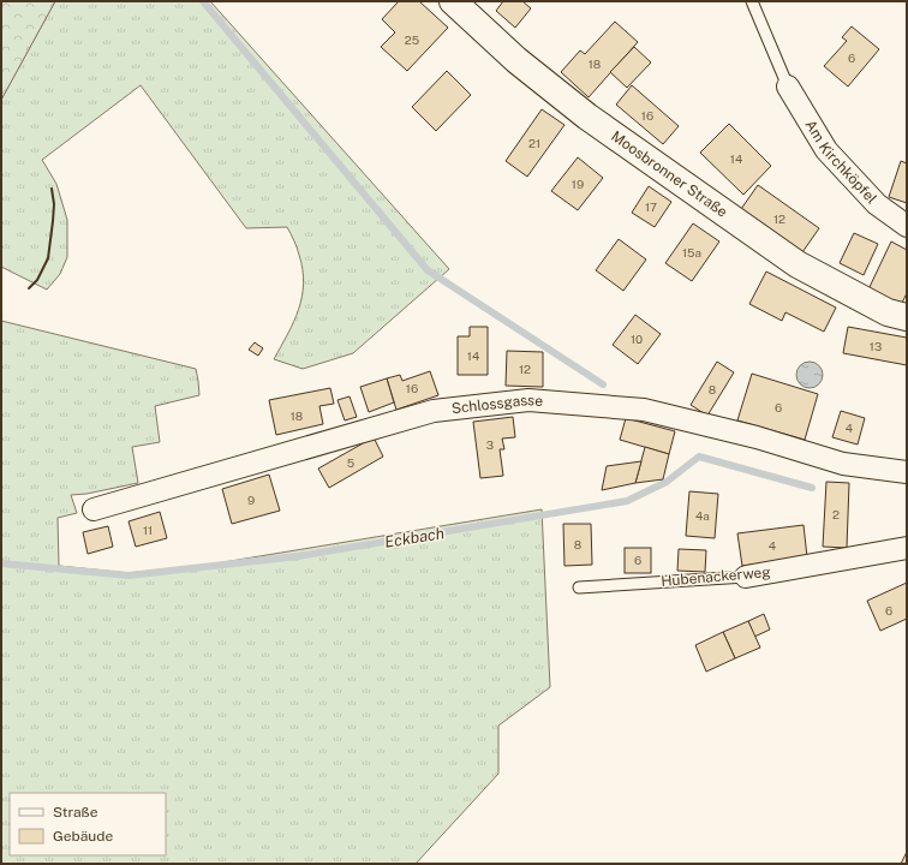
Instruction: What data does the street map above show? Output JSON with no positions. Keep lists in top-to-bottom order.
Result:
{
  "streets": {
    "main road": ["Moosbronner Straße"],
    "street": ["Am Kirchköpfel", "Schlossgasse", "Hubenackerweg"]
  },
  "water": ["Eckbach"],
  "house_numbers": [
    "25",
    "6",
    "18",
    "16",
    "21",
    "14",
    "19",
    "17",
    "12",
    "15a",
    "10",
    "13",
    "14",
    "12",
    "16",
    "8",
    "6",
    "18",
    "4",
    "3",
    "5",
    "9",
    "2",
    "4a",
    "11",
    "8",
    "4",
    "6",
    "6"
  ],
  "legend": ["Straße", "Gebäude"]
}
